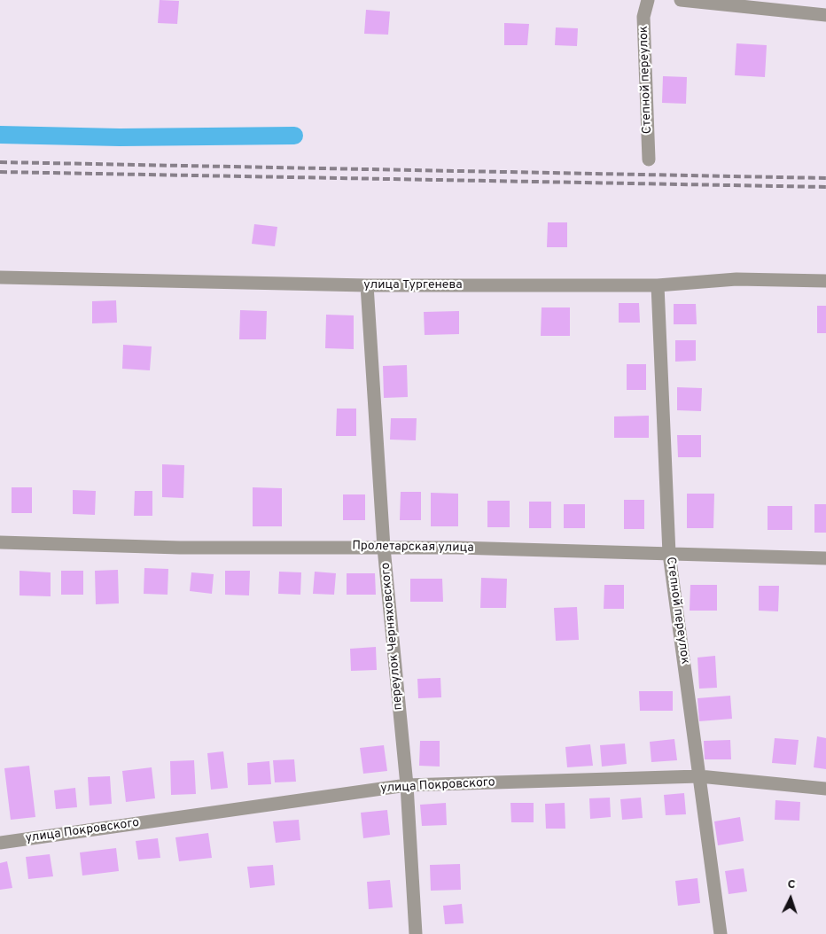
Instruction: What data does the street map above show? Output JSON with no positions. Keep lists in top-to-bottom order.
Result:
{
  "streets": {
    "street": [
      "Степной переулок",
      "улица Тургенева",
      "Пролетарская улица",
      "переулок Черняховского",
      "улица Покровского"
    ]
  },
  "crossings": [
    ["Степной переулок", "улица Тургенева"],
    ["Степной переулок", "Пролетарская улица"],
    ["Степной переулок", "улица Покровского"],
    ["улица Тургенева", "переулок Черняховского"],
    ["Пролетарская улица", "переулок Черняховского"],
    ["переулок Черняховского", "улица Покровского"]
  ],
  "north": "top"
}
